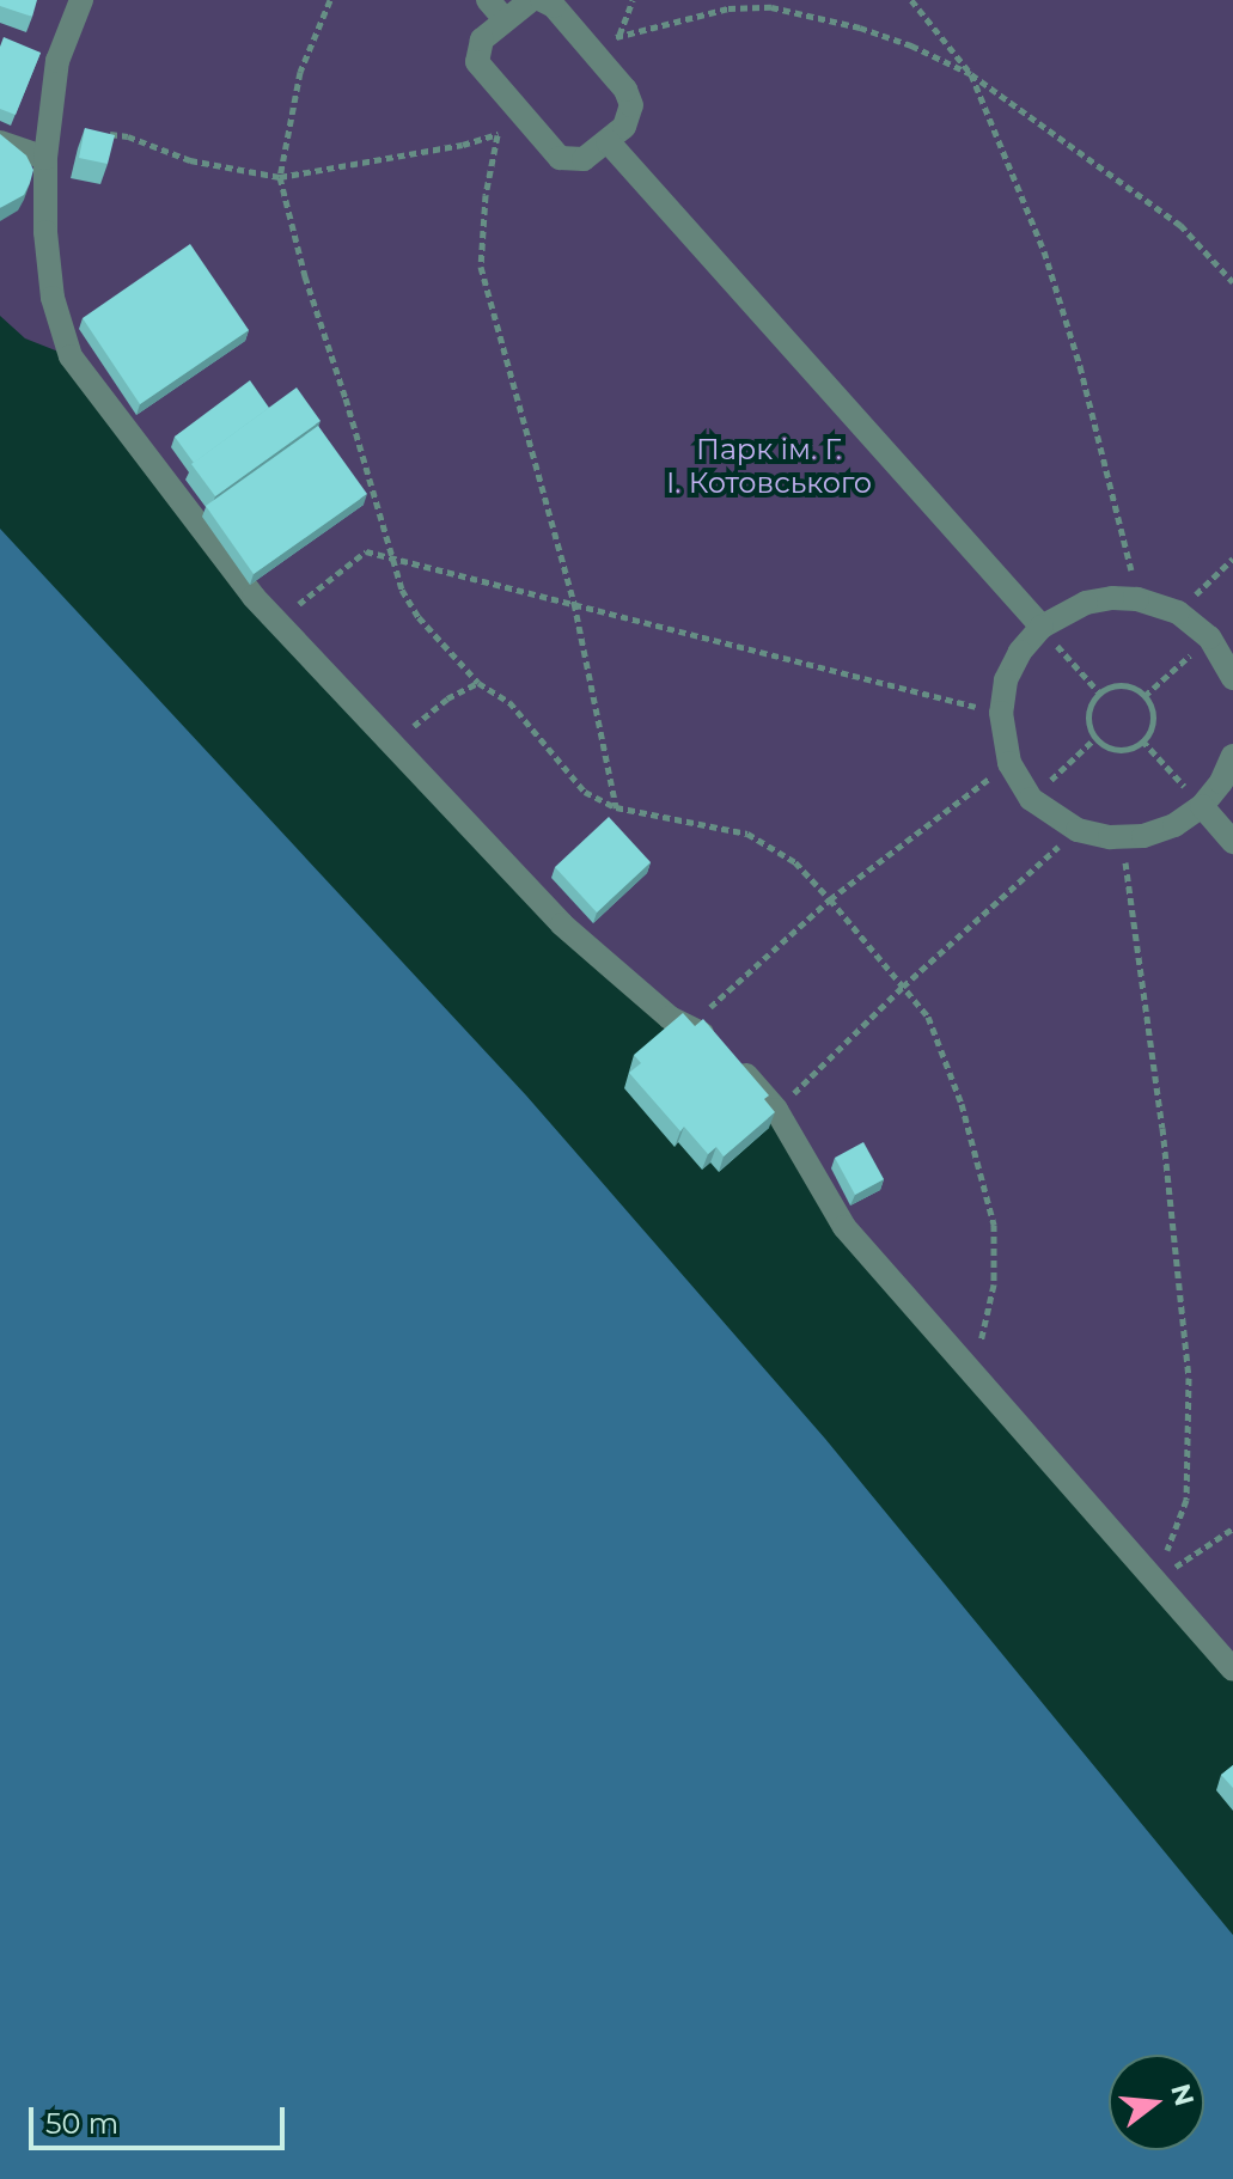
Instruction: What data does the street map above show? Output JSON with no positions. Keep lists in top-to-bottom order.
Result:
{
  "parks": ["Парк ім. Г. І. Котовського"],
  "scale_bar": "50 m",
  "north": "right"
}
